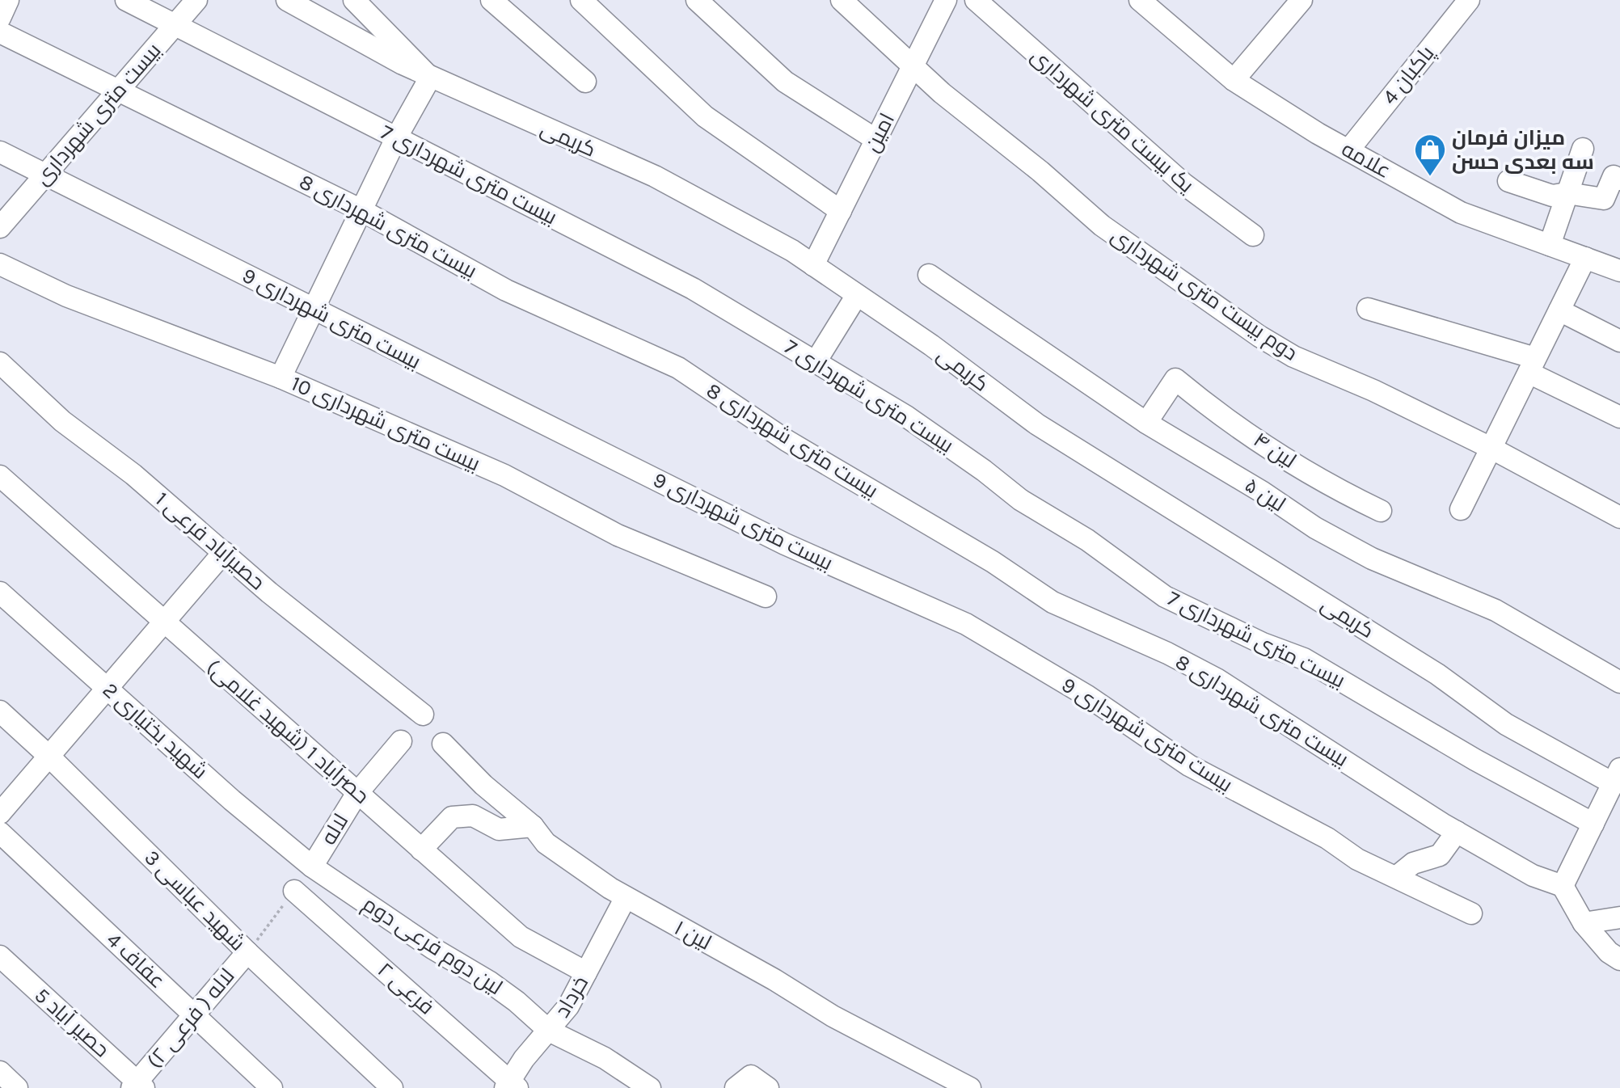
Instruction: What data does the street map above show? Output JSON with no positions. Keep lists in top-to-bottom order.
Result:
{
  "streets": {
    "street": [
      "پاکبان 4",
      "بیست متری شهرداری",
      "یک بیست متری شهرداری",
      "امین",
      "کریمی",
      "علامه",
      "بیست متری شهرداری 7",
      "بیست متری شهرداری 8",
      "دوم بیست متری شهرداری",
      "بیست متری شهرداری 9",
      "بیست متری شهرداری 10",
      "لین ۴",
      "لین ۵",
      "حصیرآباد فرعی 1",
      "شهید بختیاری 2",
      "حصرآباد 1 (شهید غلامی)",
      "لاله",
      "شهید عباسی 3",
      "لین ۱",
      "لین دوم فرعی دوم",
      "عفاف 4",
      "۲ فرعی",
      "خرداد",
      "لاله ( فرعی ۲)",
      "حصیر آباد 5"
    ]
  },
  "crossings": [
    ["پاکبان 4", "علامه"],
    ["بیست متری شهرداری", "بیست متری شهرداری 7"],
    ["بیست متری شهرداری", "بیست متری شهرداری 8"],
    ["بیست متری شهرداری", "بیست متری شهرداری 9"],
    ["امین", "کریمی"],
    ["امین", "دوم بیست متری شهرداری"],
    ["لین ۴", "لین ۵"],
    ["شهید بختیاری 2", "لاله"],
    ["شهید بختیاری 2", "لین دوم فرعی دوم"],
    ["حصرآباد 1 (شهید غلامی)", "لاله"],
    ["حصرآباد 1 (شهید غلامی)", "خرداد"],
    ["لاله", "لین دوم فرعی دوم"],
    ["شهید عباسی 3", "لاله ( فرعی ۲)"],
    ["لین ۱", "خرداد"],
    ["لین دوم فرعی دوم", "خرداد"],
    ["عفاف 4", "لاله ( فرعی ۲)"],
    ["۲ فرعی", "خرداد"],
    ["۲ فرعی", "لاله ( فرعی ۲)"],
    ["لاله ( فرعی ۲)", "حصیر آباد 5"]
  ],
  "places": {
    "shop": ["میزان فرمان سه بعدی حسن"]
  }
}
